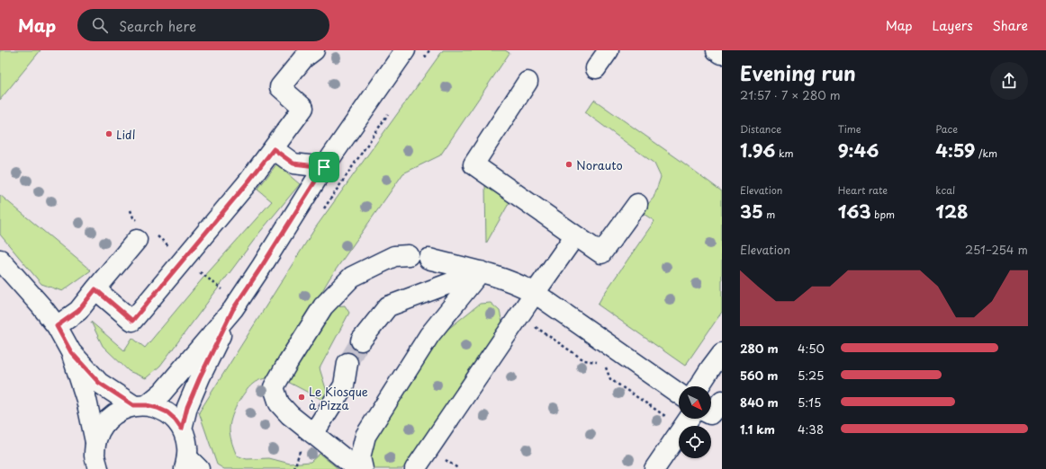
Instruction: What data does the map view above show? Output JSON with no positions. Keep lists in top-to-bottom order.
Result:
{
  "places": ["Lidl", "Norauto", "Le Kiosque à Pizza"],
  "north": "bottom right",
  "page": {
    "header": "Map",
    "search": "Search here",
    "nav": ["Map", "Layers", "Share"],
    "heading": ["Evening run", "21:57 · 7 × 280 m"],
    "stats": [
      ["Distance", "1.96 km"],
      ["Time", "9:46"],
      ["Pace", "4:59 /km"],
      ["Elevation", "35 m"],
      ["Heart rate", "163 bpm"],
      ["kcal", "128"]
    ],
    "chart": ["Elevation", "251–254 m"],
    "list": [
      {
        "name": "280 m",
        "note": "4:50"
      },
      {
        "name": "560 m",
        "note": "5:25"
      },
      {
        "name": "840 m",
        "note": "5:15"
      },
      {
        "name": "1.1 km",
        "note": "4:38"
      }
    ]
  }
}
